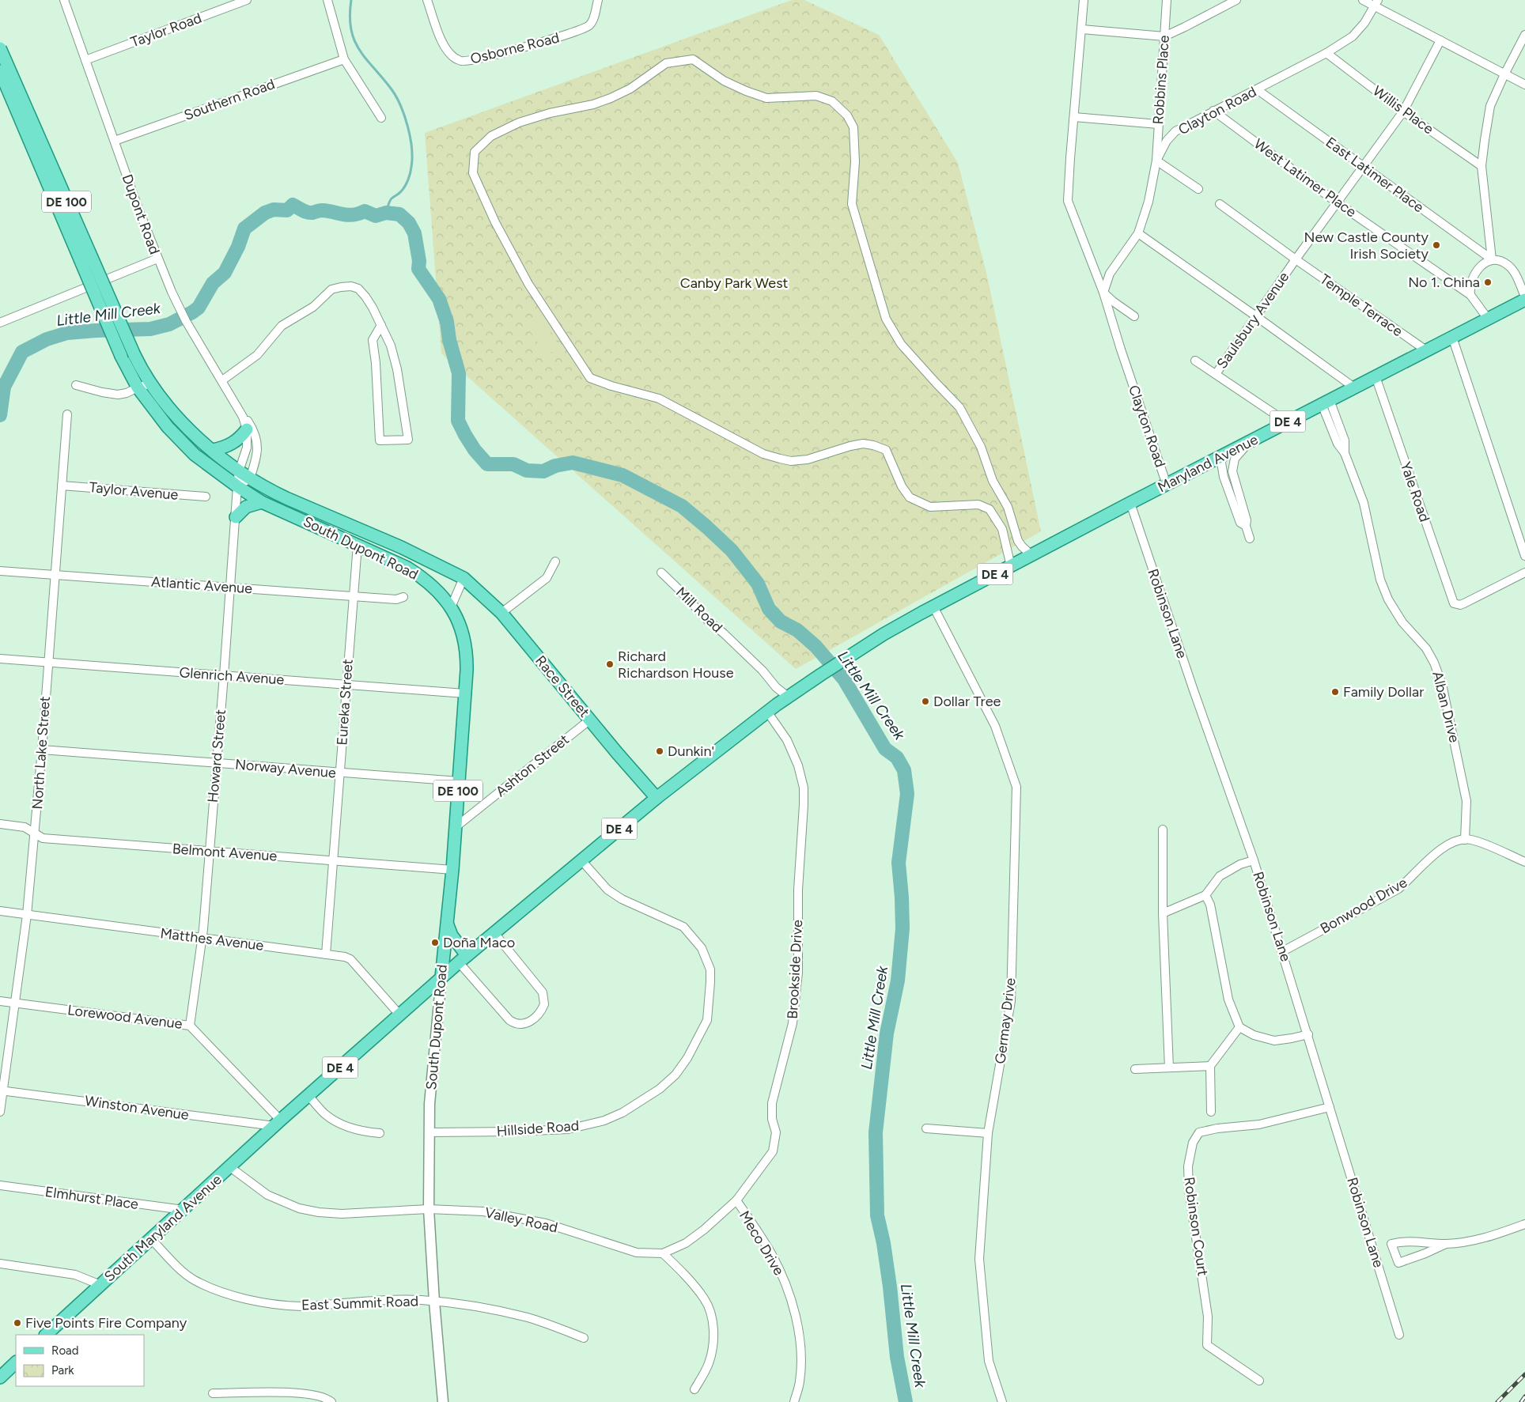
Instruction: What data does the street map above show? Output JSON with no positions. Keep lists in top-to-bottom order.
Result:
{
  "streets": {
    "main road": [
      "DE 100",
      "DE 4",
      "Maryland Avenue",
      "South Dupont Road",
      "Race Street",
      "South Maryland Avenue"
    ],
    "street": [
      "Taylor Road",
      "Osborne Road",
      "Robbins Place",
      "Southern Road",
      "Willis Place",
      "Clayton Road",
      "East Latimer Place",
      "West Latimer Place",
      "Dupont Road",
      "Temple Terrace",
      "Saulsbury Avenue",
      "Taylor Avenue",
      "Yale Road",
      "Atlantic Avenue",
      "Mill Road",
      "Robinson Lane",
      "Glenrich Avenue",
      "Eureka Street",
      "Alban Drive",
      "North Lake Street",
      "Howard Street",
      "Ashton Street",
      "Norway Avenue",
      "Belmont Avenue",
      "Bonwood Drive",
      "Matthes Avenue",
      "Brookside Drive",
      "Lorewood Avenue",
      "Germay Drive",
      "Winston Avenue",
      "Hillside Road",
      "Elmhurst Place",
      "Valley Road",
      "Robinson Court",
      "Meco Drive",
      "East Summit Road"
    ]
  },
  "crossings": [
    ["Taylor Road", "Dupont Road"],
    ["Robbins Place", "Clayton Road"],
    ["Southern Road", "Dupont Road"],
    ["Willis Place", "Clayton Road"],
    ["Willis Place", "Saulsbury Avenue"],
    ["Clayton Road", "East Latimer Place"],
    ["Clayton Road", "West Latimer Place"],
    ["Clayton Road", "Maryland Avenue"],
    ["East Latimer Place", "West Latimer Place"],
    ["East Latimer Place", "Saulsbury Avenue"],
    ["East Latimer Place", "Maryland Avenue"],
    ["West Latimer Place", "Saulsbury Avenue"],
    ["West Latimer Place", "Maryland Avenue"],
    ["Dupont Road", "South Dupont Road"],
    ["Dupont Road", "Howard Street"],
    ["Temple Terrace", "Saulsbury Avenue"],
    ["Temple Terrace", "Maryland Avenue"],
    ["DE 4", "Maryland Avenue"],
    ["DE 4", "South Dupont Road"],
    ["DE 4", "Mill Road"],
    ["DE 4", "Race Street"],
    ["DE 4", "Matthes Avenue"],
    ["DE 4", "Brookside Drive"],
    ["DE 4", "Lorewood Avenue"],
    ["DE 4", "Germay Drive"],
    ["DE 4", "Winston Avenue"],
    ["DE 4", "Hillside Road"],
    ["DE 4", "South Maryland Avenue"],
    ["Maryland Avenue", "Yale Road"],
    ["Maryland Avenue", "Robinson Lane"],
    ["Maryland Avenue", "Alban Drive"],
    ["Maryland Avenue", "Germay Drive"],
    ["Taylor Avenue", "North Lake Street"],
    ["South Dupont Road", "Glenrich Avenue"],
    ["South Dupont Road", "Race Street"],
    ["South Dupont Road", "Eureka Street"],
    ["South Dupont Road", "Howard Street"],
    ["South Dupont Road", "Ashton Street"],
    ["South Dupont Road", "Norway Avenue"],
    ["South Dupont Road", "Belmont Avenue"],
    ["South Dupont Road", "Hillside Road"],
    ["South Dupont Road", "Valley Road"],
    ["South Dupont Road", "East Summit Road"],
    ["Atlantic Avenue", "Eureka Street"],
    ["Atlantic Avenue", "North Lake Street"],
    ["Atlantic Avenue", "Howard Street"],
    ["Robinson Lane", "Bonwood Drive"],
    ["Robinson Lane", "Robinson Court"],
    ["Glenrich Avenue", "Eureka Street"],
    ["Glenrich Avenue", "North Lake Street"],
    ["Glenrich Avenue", "Howard Street"],
    ["Race Street", "Ashton Street"],
    ["Eureka Street", "Norway Avenue"],
    ["Eureka Street", "Belmont Avenue"],
    ["Eureka Street", "Matthes Avenue"],
    ["Alban Drive", "Bonwood Drive"],
    ["North Lake Street", "Norway Avenue"],
    ["North Lake Street", "Belmont Avenue"],
    ["North Lake Street", "Matthes Avenue"],
    ["North Lake Street", "Lorewood Avenue"],
    ["North Lake Street", "Winston Avenue"],
    ["Howard Street", "Norway Avenue"],
    ["Howard Street", "Belmont Avenue"],
    ["Howard Street", "Matthes Avenue"],
    ["Howard Street", "Lorewood Avenue"],
    ["Brookside Drive", "Valley Road"],
    ["Brookside Drive", "Meco Drive"],
    ["Lorewood Avenue", "Winston Avenue"],
    ["Lorewood Avenue", "South Maryland Avenue"],
    ["Winston Avenue", "South Maryland Avenue"],
    ["Elmhurst Place", "South Maryland Avenue"],
    ["Valley Road", "South Maryland Avenue"],
    ["South Maryland Avenue", "East Summit Road"]
  ],
  "water": ["Little Mill Creek"],
  "parks": ["Canby Park West"],
  "places": [
    "New Castle County Irish Society",
    "No 1. China",
    "Richard Richardson House",
    "Family Dollar",
    "Dollar Tree",
    "Dunkin'",
    "Doña Maco",
    "Five Points Fire Company"
  ],
  "legend": ["Road", "Park"]
}
